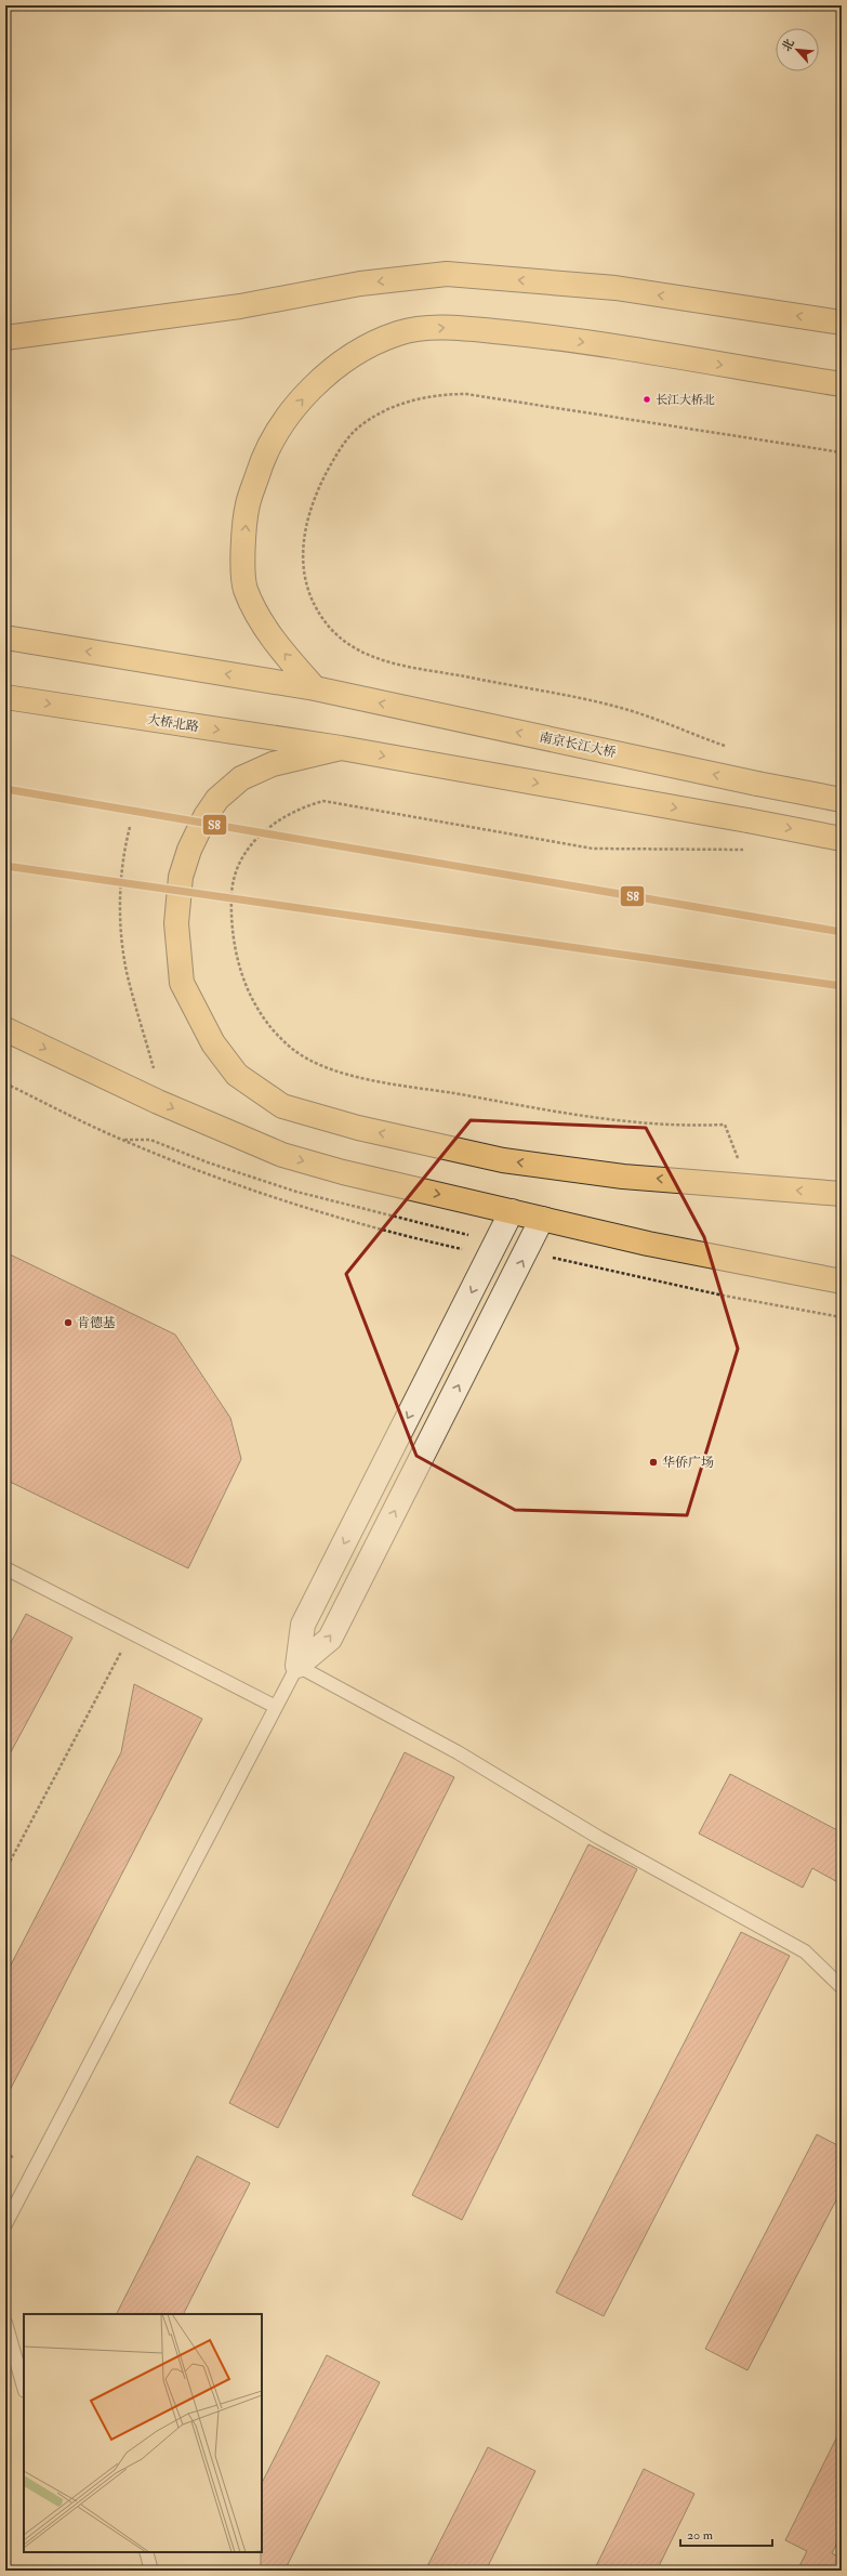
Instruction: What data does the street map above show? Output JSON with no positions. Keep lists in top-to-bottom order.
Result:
{
  "streets": {
    "main road": ["大桥北路", "南京长江大桥"]
  },
  "places": ["长江大桥北", "肯德基", "华侨广场"],
  "lines": ["transit line S8"],
  "scale_bar": "20 m",
  "north": "top left"
}
